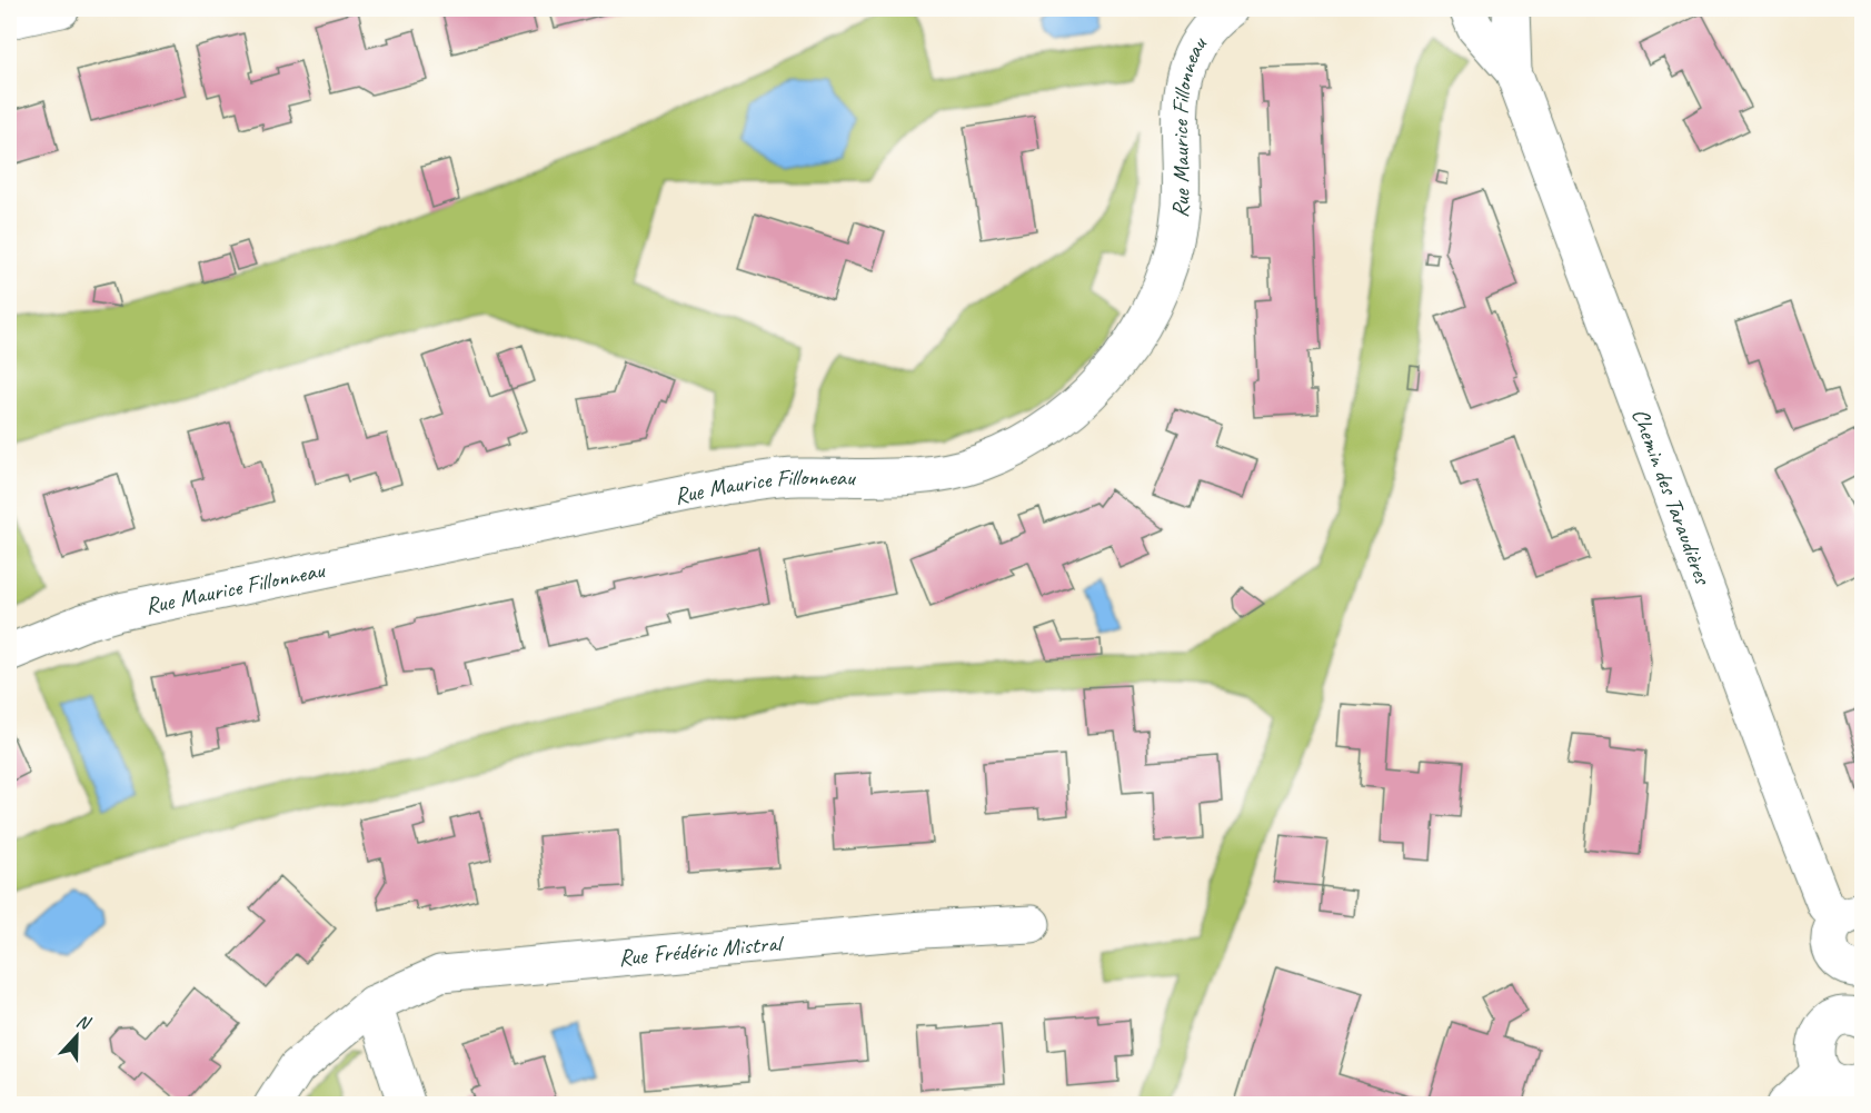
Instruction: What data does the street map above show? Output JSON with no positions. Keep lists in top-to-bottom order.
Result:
{
  "streets": {
    "street": ["Rue Maurice Fillonneau", "Chemin des Taraudières", "Rue Frédéric Mistral"]
  },
  "north": "top"
}
